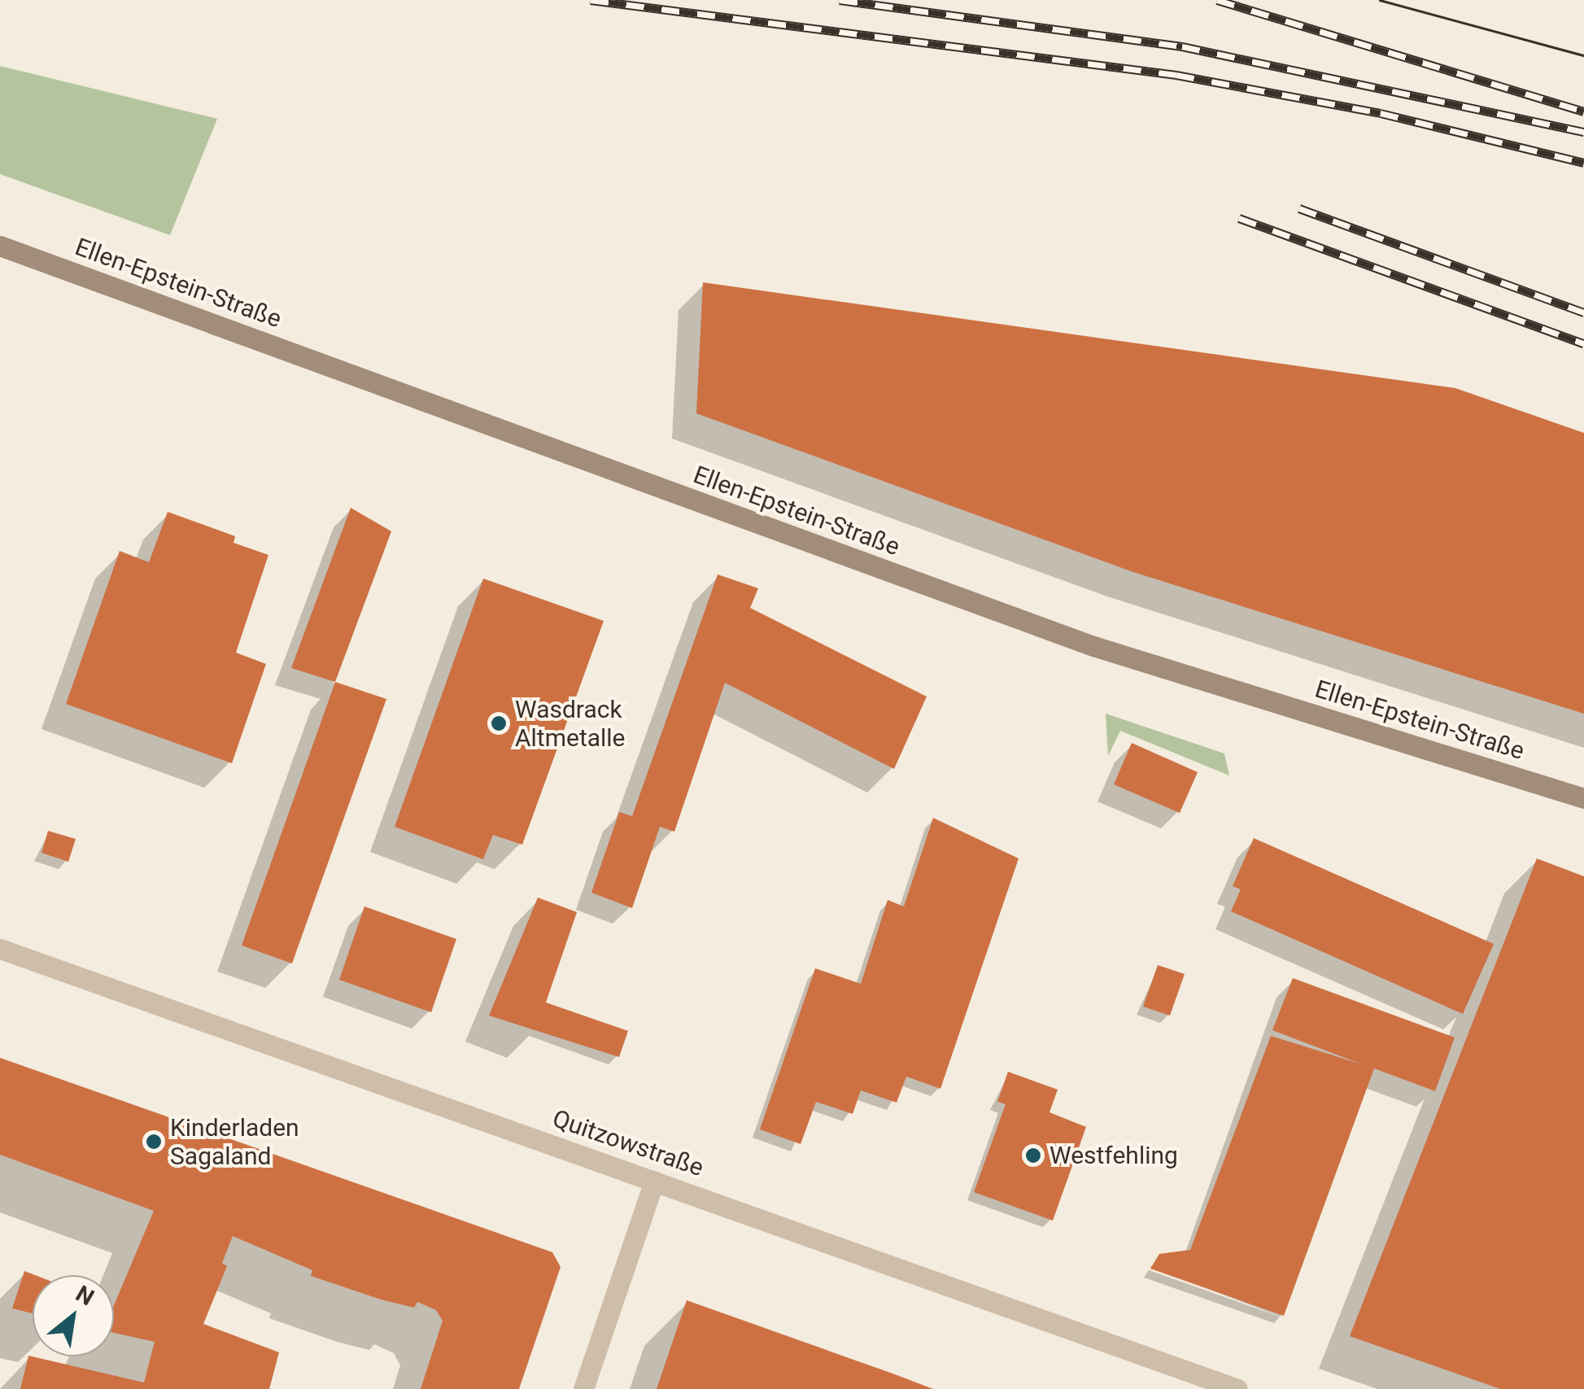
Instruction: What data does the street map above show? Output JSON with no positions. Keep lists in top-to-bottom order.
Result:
{
  "streets": {
    "main road": ["Ellen-Epstein-Straße"],
    "street": ["Quitzowstraße"]
  },
  "places": ["Wasdrack Altmetalle", "Kinderladen Sagaland", "Westfehling"],
  "north": "top right"
}
